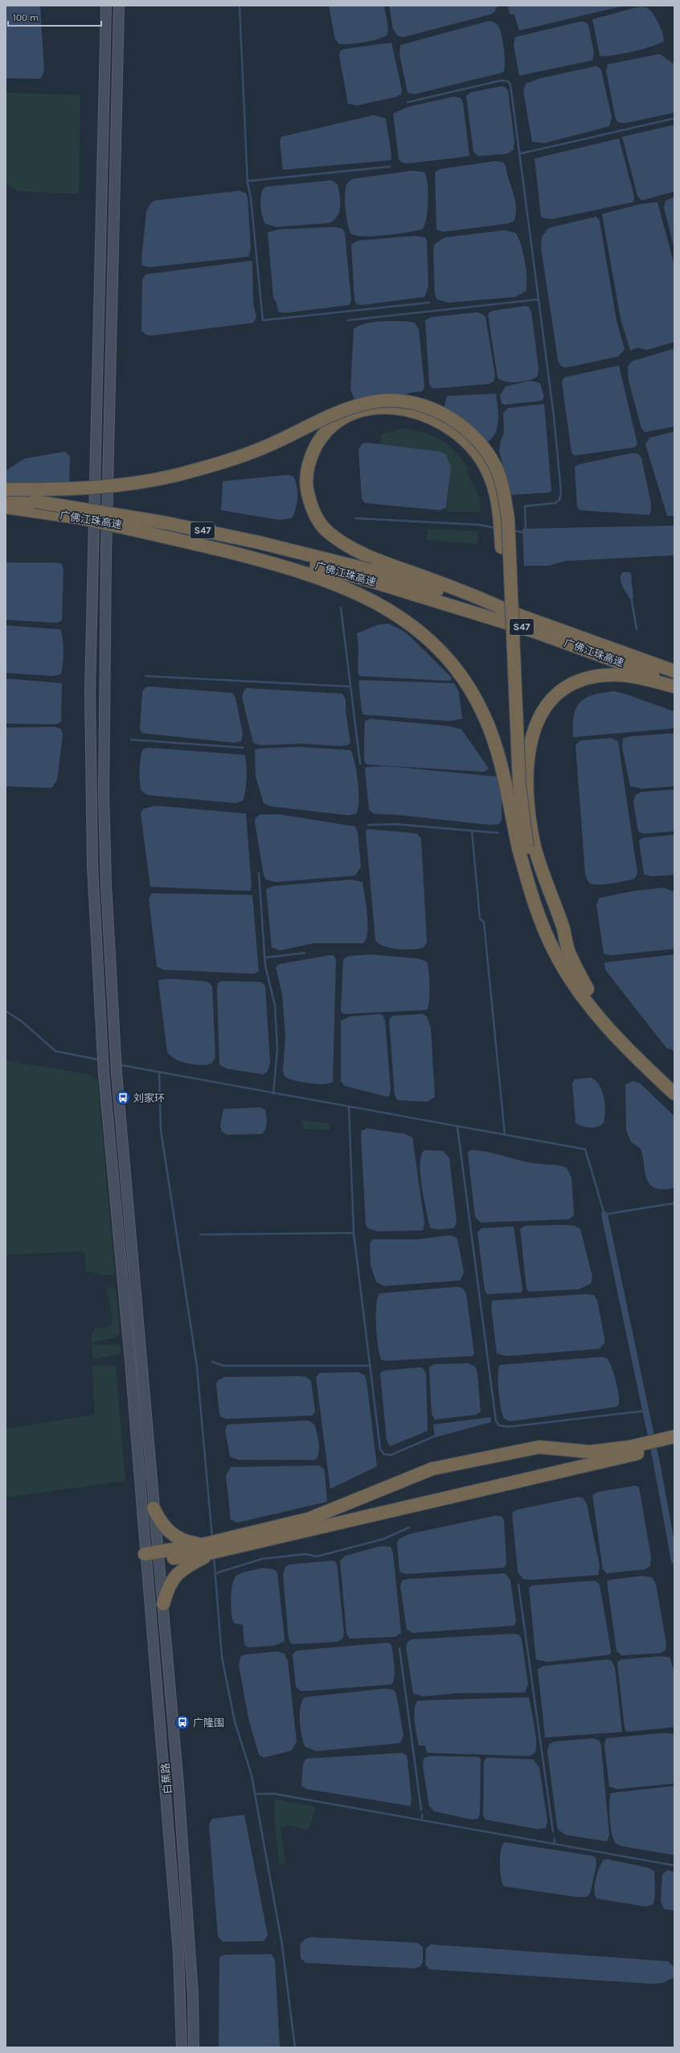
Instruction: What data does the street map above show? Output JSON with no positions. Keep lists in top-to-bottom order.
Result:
{
  "streets": {
    "highway": ["广佛江珠高速", "S47"],
    "main road": ["白蕉路"]
  },
  "places": {
    "bus stop": ["刘家环", "广隆围"]
  },
  "scale_bar": "100 m"
}
